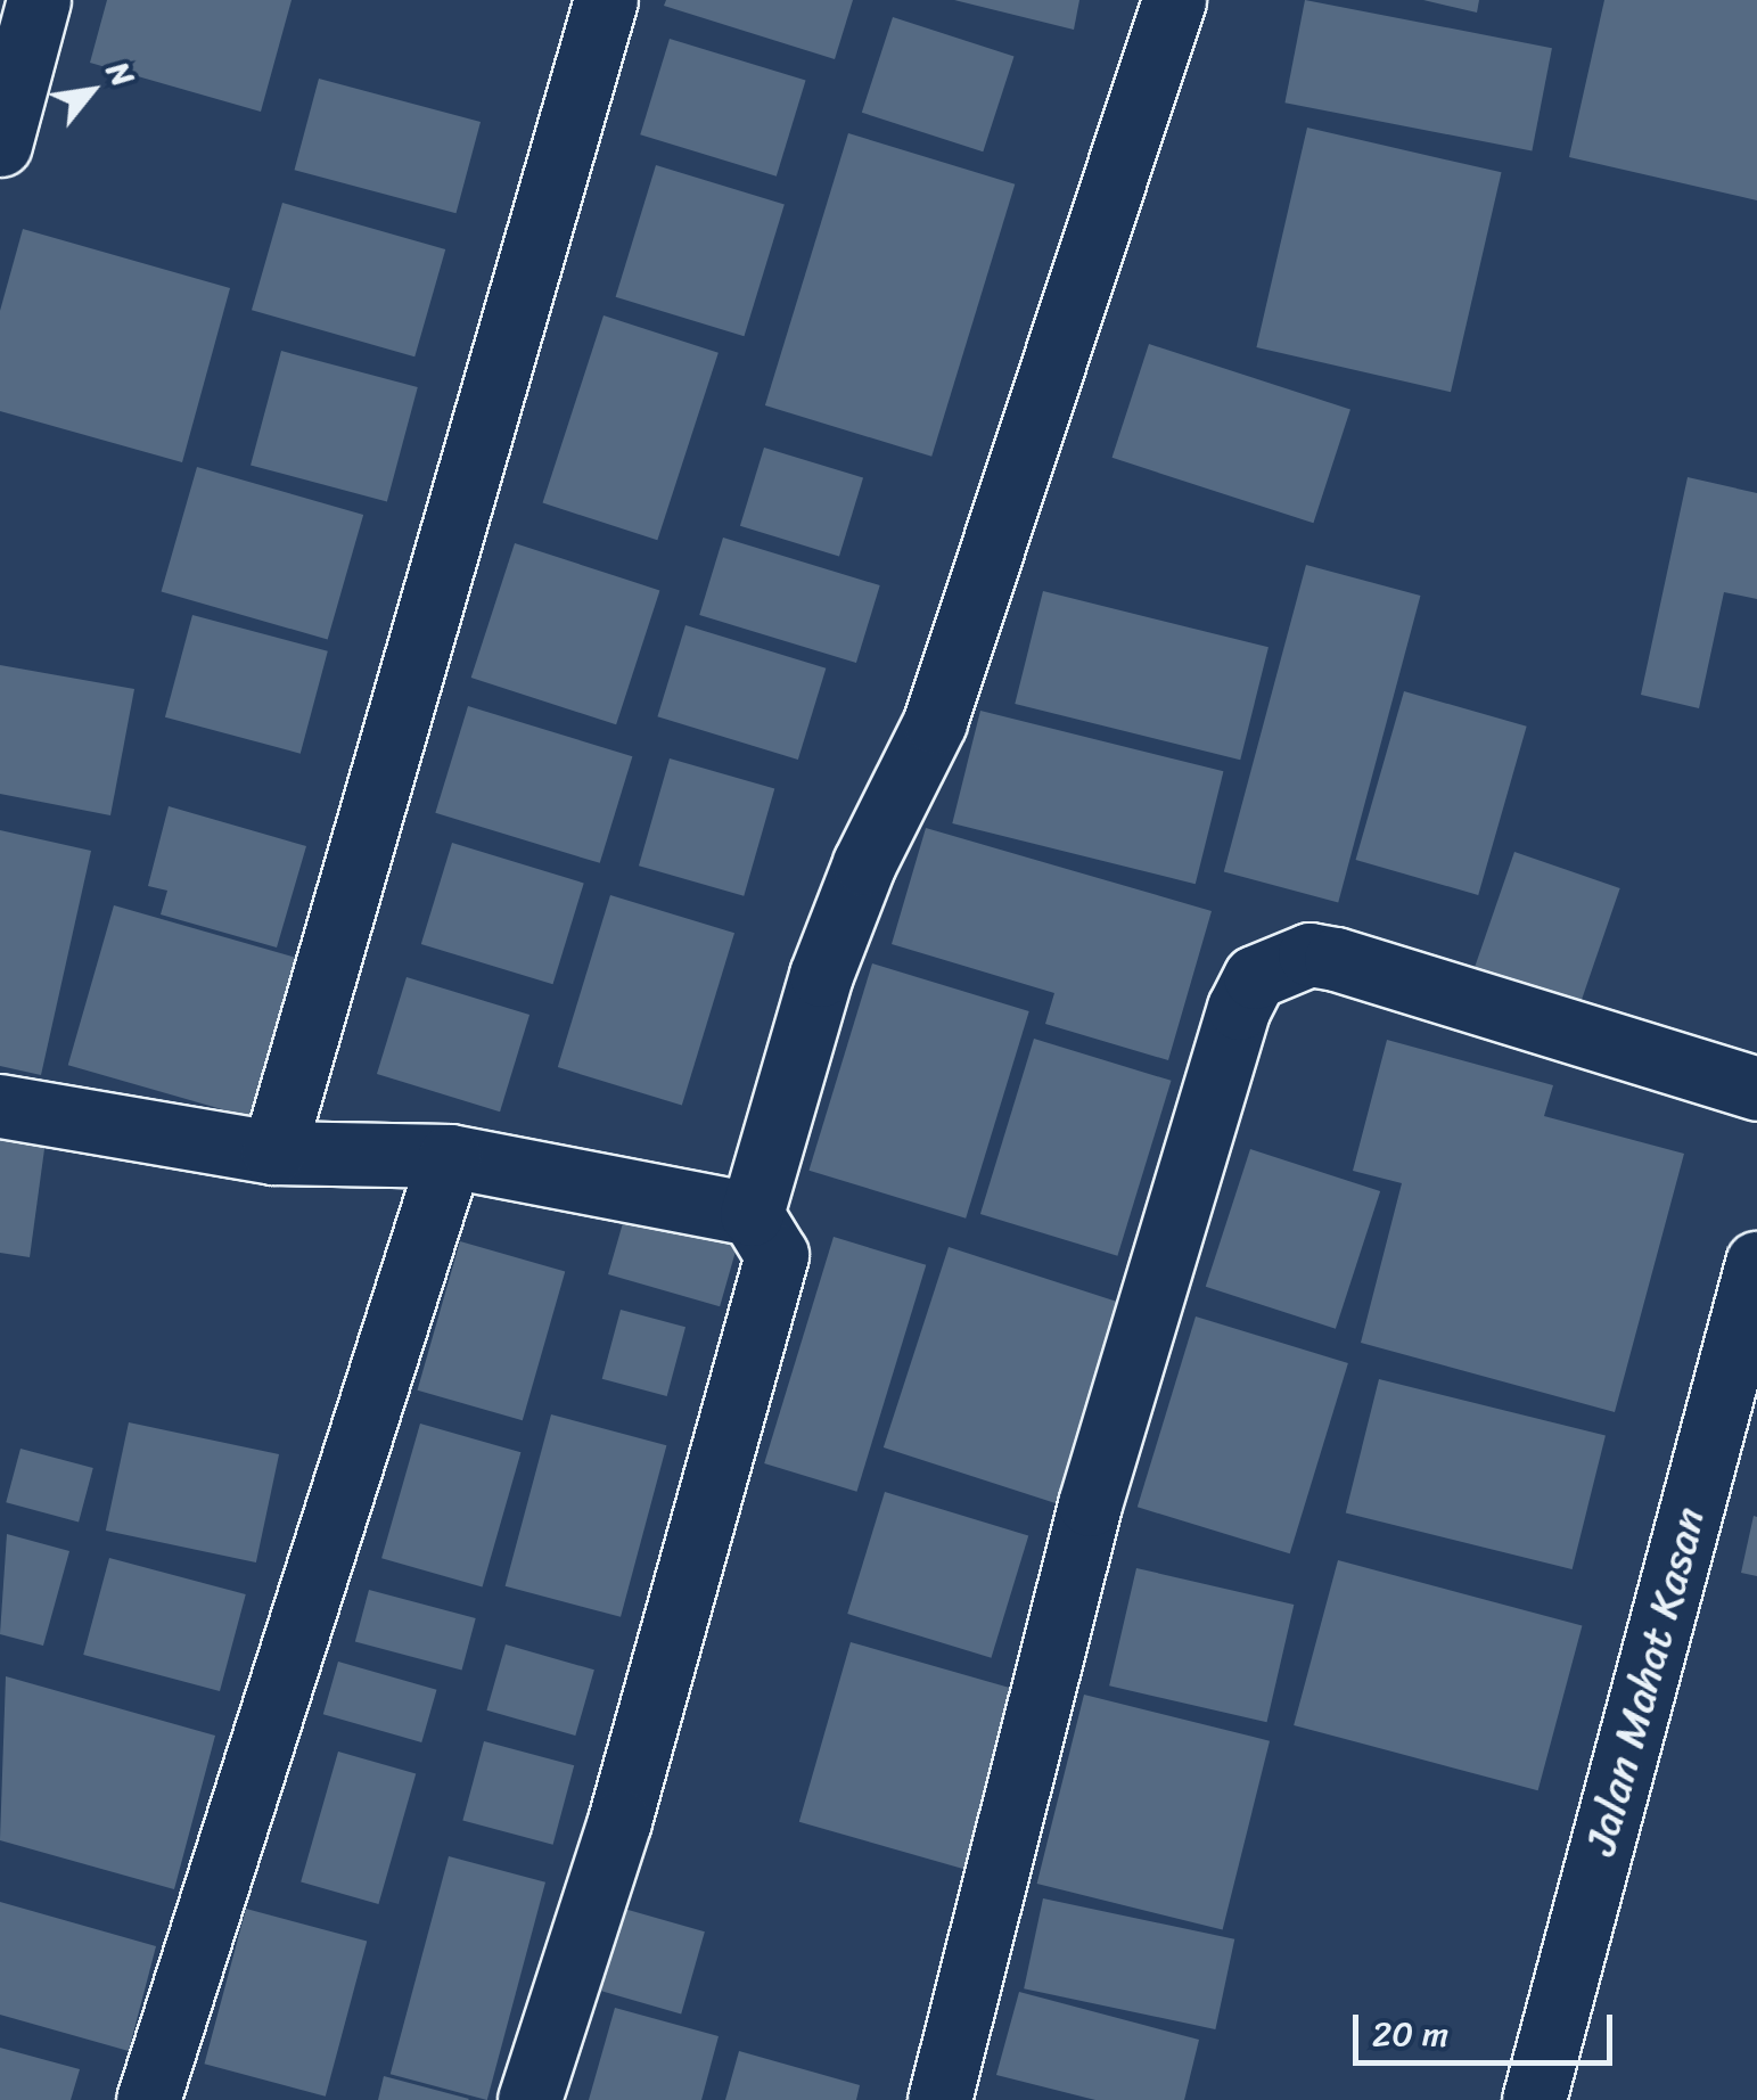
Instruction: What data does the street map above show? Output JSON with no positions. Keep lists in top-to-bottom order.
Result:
{
  "streets": {
    "street": ["Jalan Mahat Kasan"]
  },
  "scale_bar": "20 m",
  "north": "top right"
}
